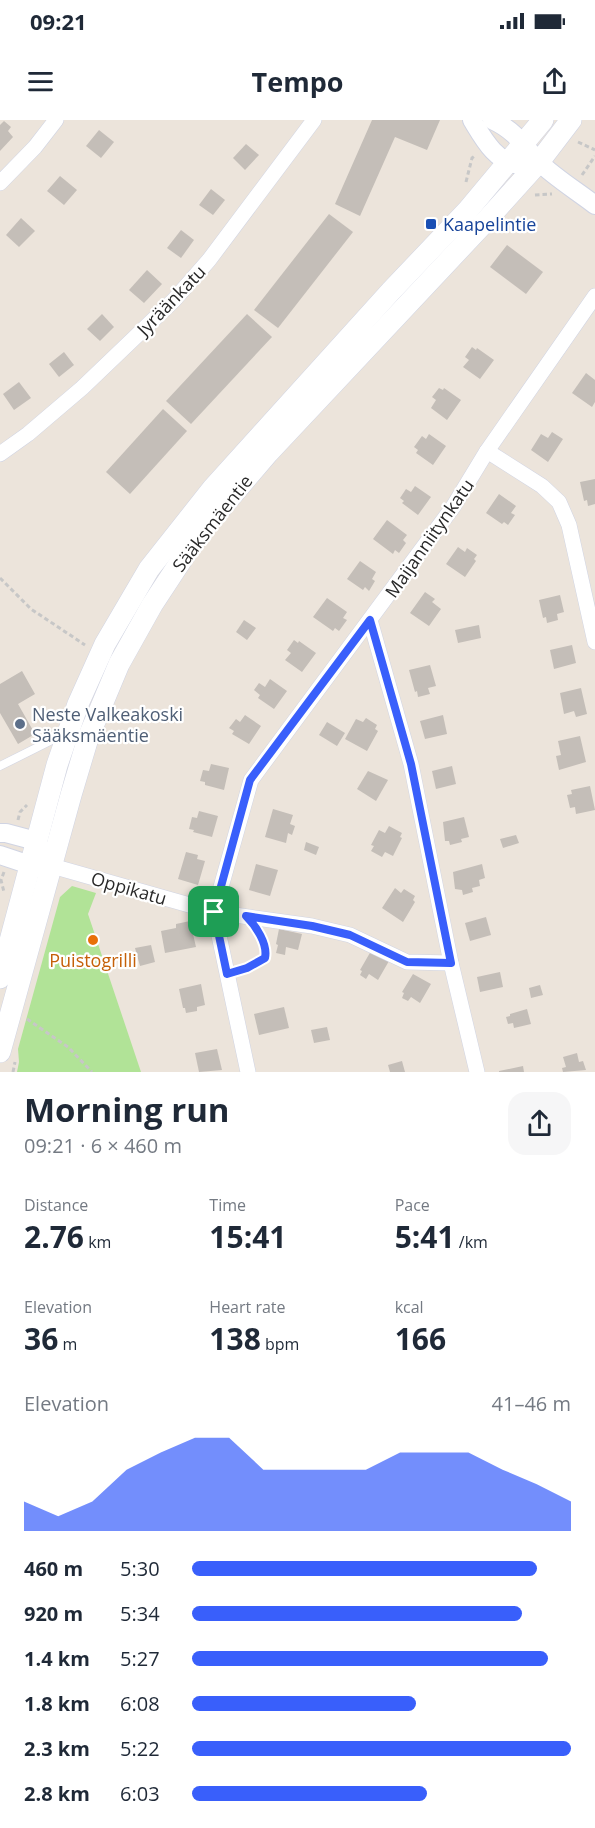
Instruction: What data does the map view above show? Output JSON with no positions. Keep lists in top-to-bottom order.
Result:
{
  "streets": {
    "main road": ["Sääksmäentie"],
    "street": ["Jyräänkatu", "Maijanniitynkatu", "Oppikatu"]
  },
  "crossings": [
    ["Sääksmäentie", "Oppikatu"],
    ["Maijanniitynkatu", "Oppikatu"]
  ],
  "places": {
    "transit": ["Kaapelintie"],
    "other": ["Neste Valkeakoski Sääksmäentie", "Puistogrilli"]
  },
  "page": {
    "status": "09:21",
    "header": "Tempo",
    "heading": ["Morning run", "09:21 · 6 × 460 m"],
    "stats": [
      ["Distance", "2.76 km"],
      ["Time", "15:41"],
      ["Pace", "5:41 /km"],
      ["Elevation", "36 m"],
      ["Heart rate", "138 bpm"],
      ["kcal", "166"]
    ],
    "chart": ["Elevation", "41–46 m"],
    "list": [
      {
        "name": "460 m",
        "note": "5:30"
      },
      {
        "name": "920 m",
        "note": "5:34"
      },
      {
        "name": "1.4 km",
        "note": "5:27"
      },
      {
        "name": "1.8 km",
        "note": "6:08"
      },
      {
        "name": "2.3 km",
        "note": "5:22"
      },
      {
        "name": "2.8 km",
        "note": "6:03"
      }
    ]
  }
}
